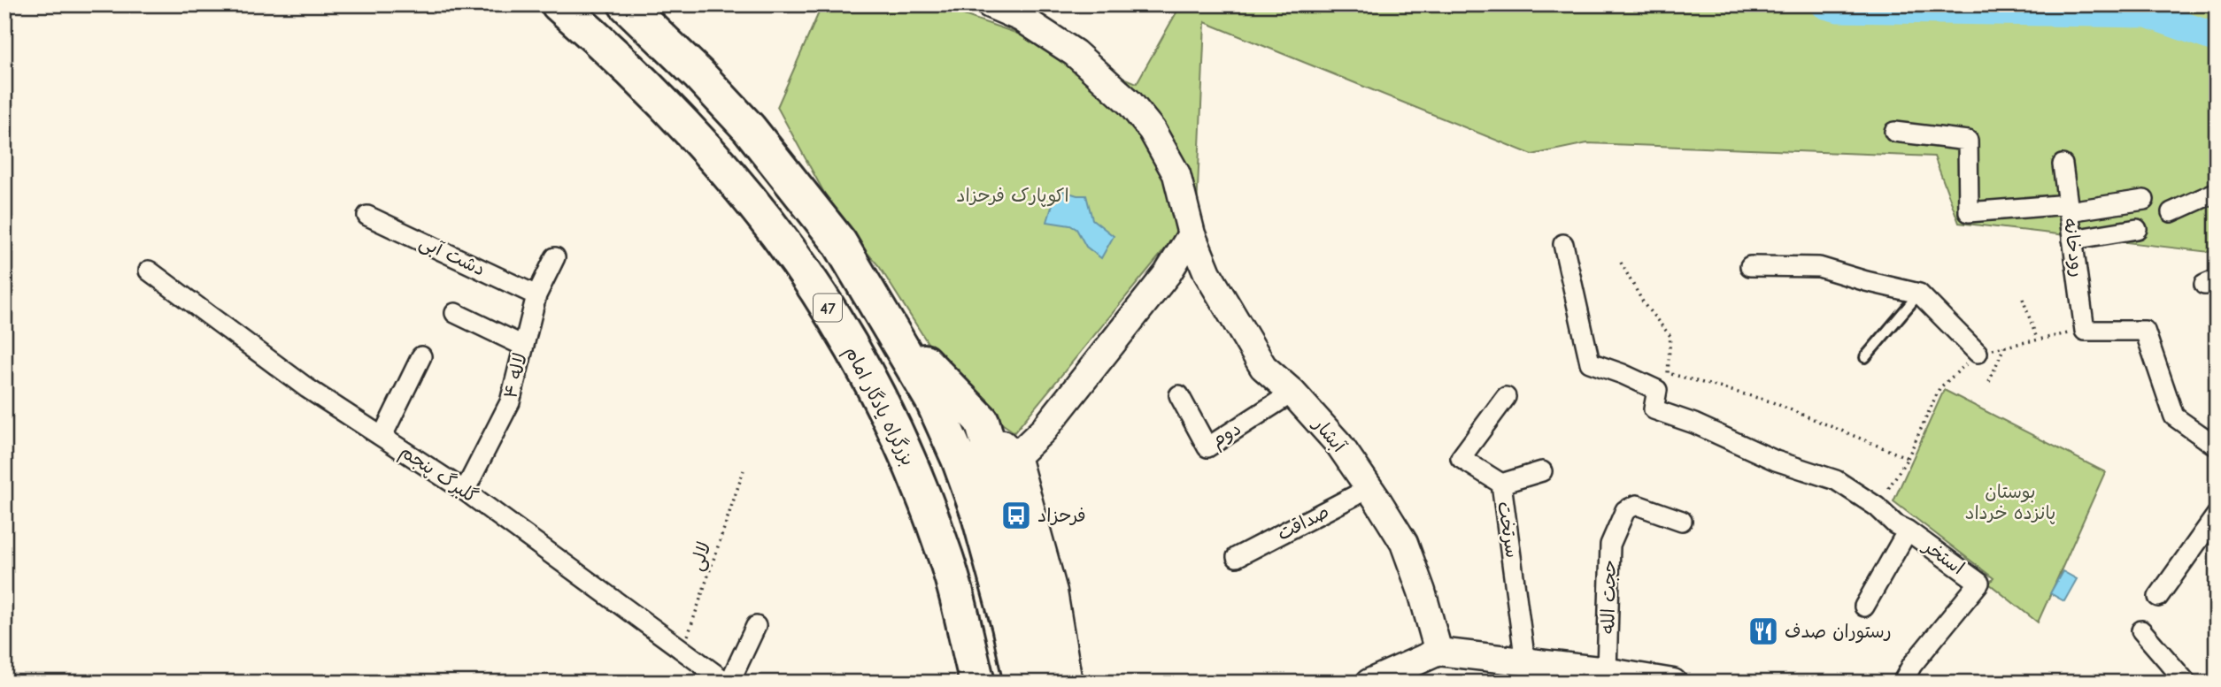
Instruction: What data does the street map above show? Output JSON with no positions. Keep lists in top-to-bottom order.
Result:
{
  "streets": {
    "highway": ["47", "بزرگراه یادگار امام"],
    "street": [
      "رودخانه",
      "دشت آبی",
      "لاله ۴",
      "دوم",
      "آبشار",
      "گلبرگ پنجم",
      "صداقت",
      "سرتخت",
      "استخر",
      "حجت الله"
    ],
    "path": ["لالی"]
  },
  "crossings": [
    ["دشت آبی", "لاله ۴"],
    ["لاله ۴", "گلبرگ پنجم"],
    ["دوم", "آبشار"],
    ["آبشار", "صداقت"],
    ["گلبرگ پنجم", "لالی"]
  ],
  "parks": ["اکوپارک فرحزاد", "بوستان پانزده خرداد"],
  "places": {
    "bus stop": ["فرحزاد"],
    "restaurant": ["رستوران صدف"]
  }
}
